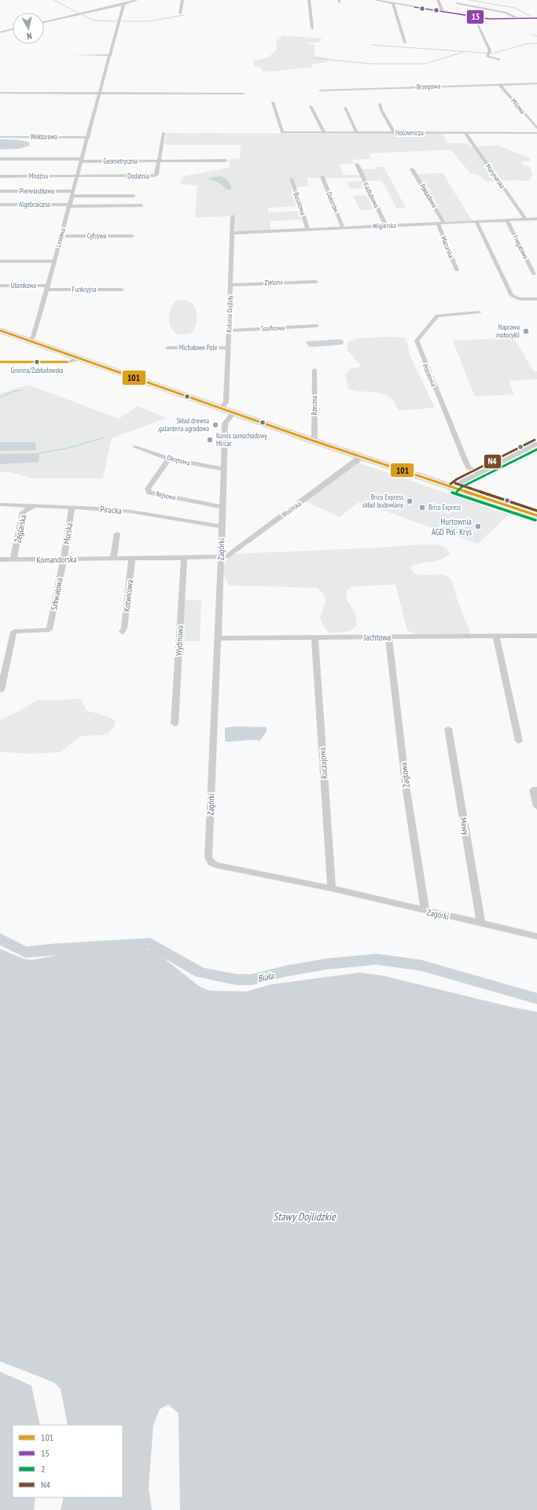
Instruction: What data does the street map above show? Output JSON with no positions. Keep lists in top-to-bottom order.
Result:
{
  "streets": {
    "street": [
      "Brzegowa",
      "Milowa",
      "Holownicza",
      "Wektorowa",
      "Geometryczna",
      "Mnożna",
      "Dodatnia",
      "Marynarska",
      "Pierwiastkowa",
      "Kadłubowa",
      "Pokładowa",
      "Dokerów",
      "Busolowa",
      "Algebraiczna",
      "Wigierska",
      "Cyfrowa",
      "Liniowa",
      "Mazurska",
      "Fregatowa",
      "Zielona",
      "Ułamkowa",
      "Funkcyjna",
      "Kolonia Dojlidy",
      "Szafirowa",
      "Michałowe Pole",
      "Potokowa",
      "Rzeczna",
      "Okrętowa",
      "Rejsowa",
      "Wolińska",
      "Piracka",
      "Żeglarska",
      "Morska",
      "Zagórki",
      "Komandorska",
      "Szkwałowa",
      "Kotwicowa",
      "Jachtowa",
      "Wydmowa",
      "Ruczajowa",
      "Żaglowa",
      "Mewy"
    ]
  },
  "crossings": [
    ["Brzegowa", "Milowa"],
    ["Holownicza", "Marynarska"],
    ["Wektorowa", "Liniowa"],
    ["Geometryczna", "Dodatnia"],
    ["Geometryczna", "Liniowa"],
    ["Mnożna", "Dodatnia"],
    ["Mnożna", "Liniowa"],
    ["Dodatnia", "Liniowa"],
    ["Marynarska", "Wigierska"],
    ["Pierwiastkowa", "Liniowa"],
    ["Kadłubowa", "Wigierska"],
    ["Pokładowa", "Wigierska"],
    ["Dokerów", "Wigierska"],
    ["Busolowa", "Wigierska"],
    ["Algebraiczna", "Liniowa"],
    ["Wigierska", "Mazurska"],
    ["Wigierska", "Fregatowa"],
    ["Wigierska", "Kolonia Dojlidy"],
    ["Cyfrowa", "Liniowa"],
    ["Liniowa", "Ułamkowa"],
    ["Liniowa", "Funkcyjna"],
    ["Zielona", "Kolonia Dojlidy"],
    ["Ułamkowa", "Funkcyjna"],
    ["Kolonia Dojlidy", "Szafirowa"],
    ["Kolonia Dojlidy", "Michałowe Pole"],
    ["Okrętowa", "Rejsowa"],
    ["Okrętowa", "Zagórki"],
    ["Rejsowa", "Zagórki"],
    ["Wolińska", "Zagórki"],
    ["Wolińska", "Komandorska"],
    ["Piracka", "Żeglarska"],
    ["Piracka", "Morska"],
    ["Piracka", "Zagórki"],
    ["Żeglarska", "Komandorska"],
    ["Morska", "Komandorska"],
    ["Morska", "Szkwałowa"],
    ["Zagórki", "Komandorska"],
    ["Zagórki", "Jachtowa"],
    ["Zagórki", "Ruczajowa"],
    ["Zagórki", "Żaglowa"],
    ["Zagórki", "Mewy"],
    ["Komandorska", "Szkwałowa"],
    ["Komandorska", "Kotwicowa"],
    ["Komandorska", "Wydmowa"],
    ["Jachtowa", "Ruczajowa"],
    ["Jachtowa", "Żaglowa"]
  ],
  "water": ["Biała", "Stawy Dojlidzkie"],
  "places": [
    "Naprawa motocykli",
    "Gminna/Zabłudowska",
    "Skład drewna ,galanteria ogrodowa",
    "Komis samochodowy Mircar",
    "Brico Express skład budowlany",
    "Brico Express",
    "Hurtownia AGD Pol- Krys"
  ],
  "lines": [
    "transit line 15",
    "transit line 101",
    "transit line N4",
    "transit line 2"
  ],
  "legend": [
    "101",
    "15",
    "2",
    "N4"
  ],
  "north": "bottom"
}
